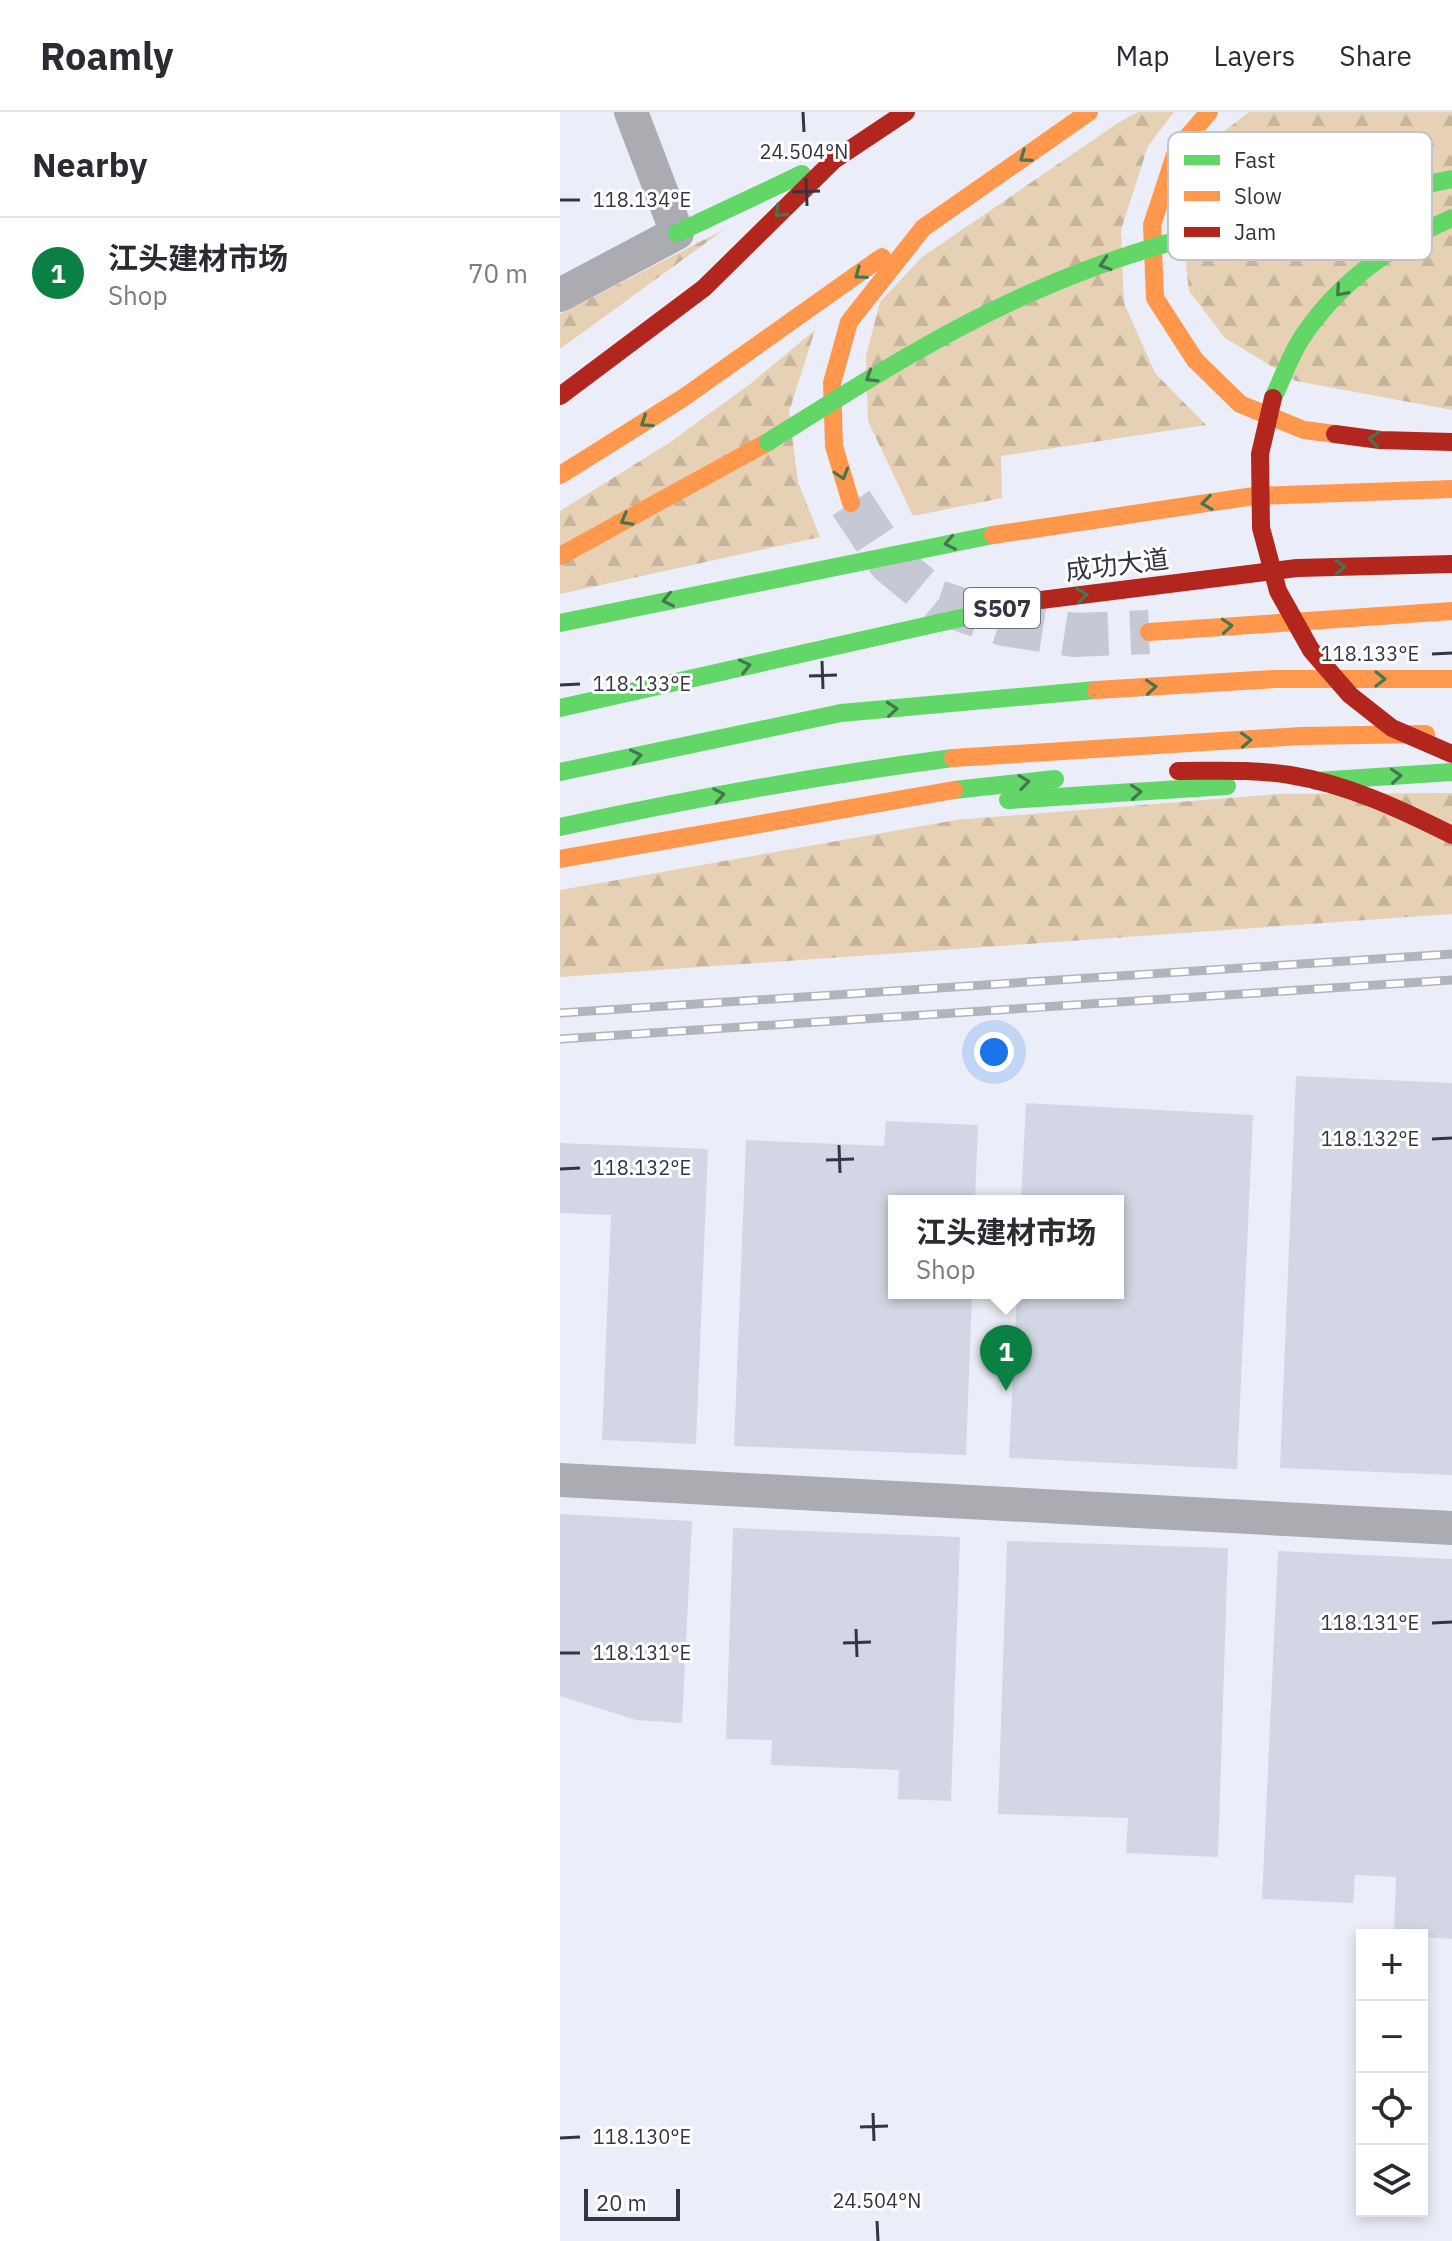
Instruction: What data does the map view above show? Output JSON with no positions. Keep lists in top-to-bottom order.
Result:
{
  "streets": {
    "main road": ["成功大道", "S507"]
  },
  "legend": ["Fast", "Slow", "Jam"],
  "scale_bar": "20 m",
  "page": {
    "header": "Roamly",
    "nav": ["Map", "Layers", "Share"],
    "heading": "Nearby",
    "list": [
      {
        "mark": "1",
        "name": "江头建材市场",
        "note": "Shop",
        "value": "70 m"
      }
    ],
    "popup": ["江头建材市场", "Shop"],
    "pins": "1",
    "map_buttons": ["+", "−"],
    "scale": "20 m"
  },
  "coordinates": [
    "24.504°N",
    "118.134°E",
    "118.133°E",
    "118.132°E",
    "118.131°E",
    "118.130°E"
  ]
}
